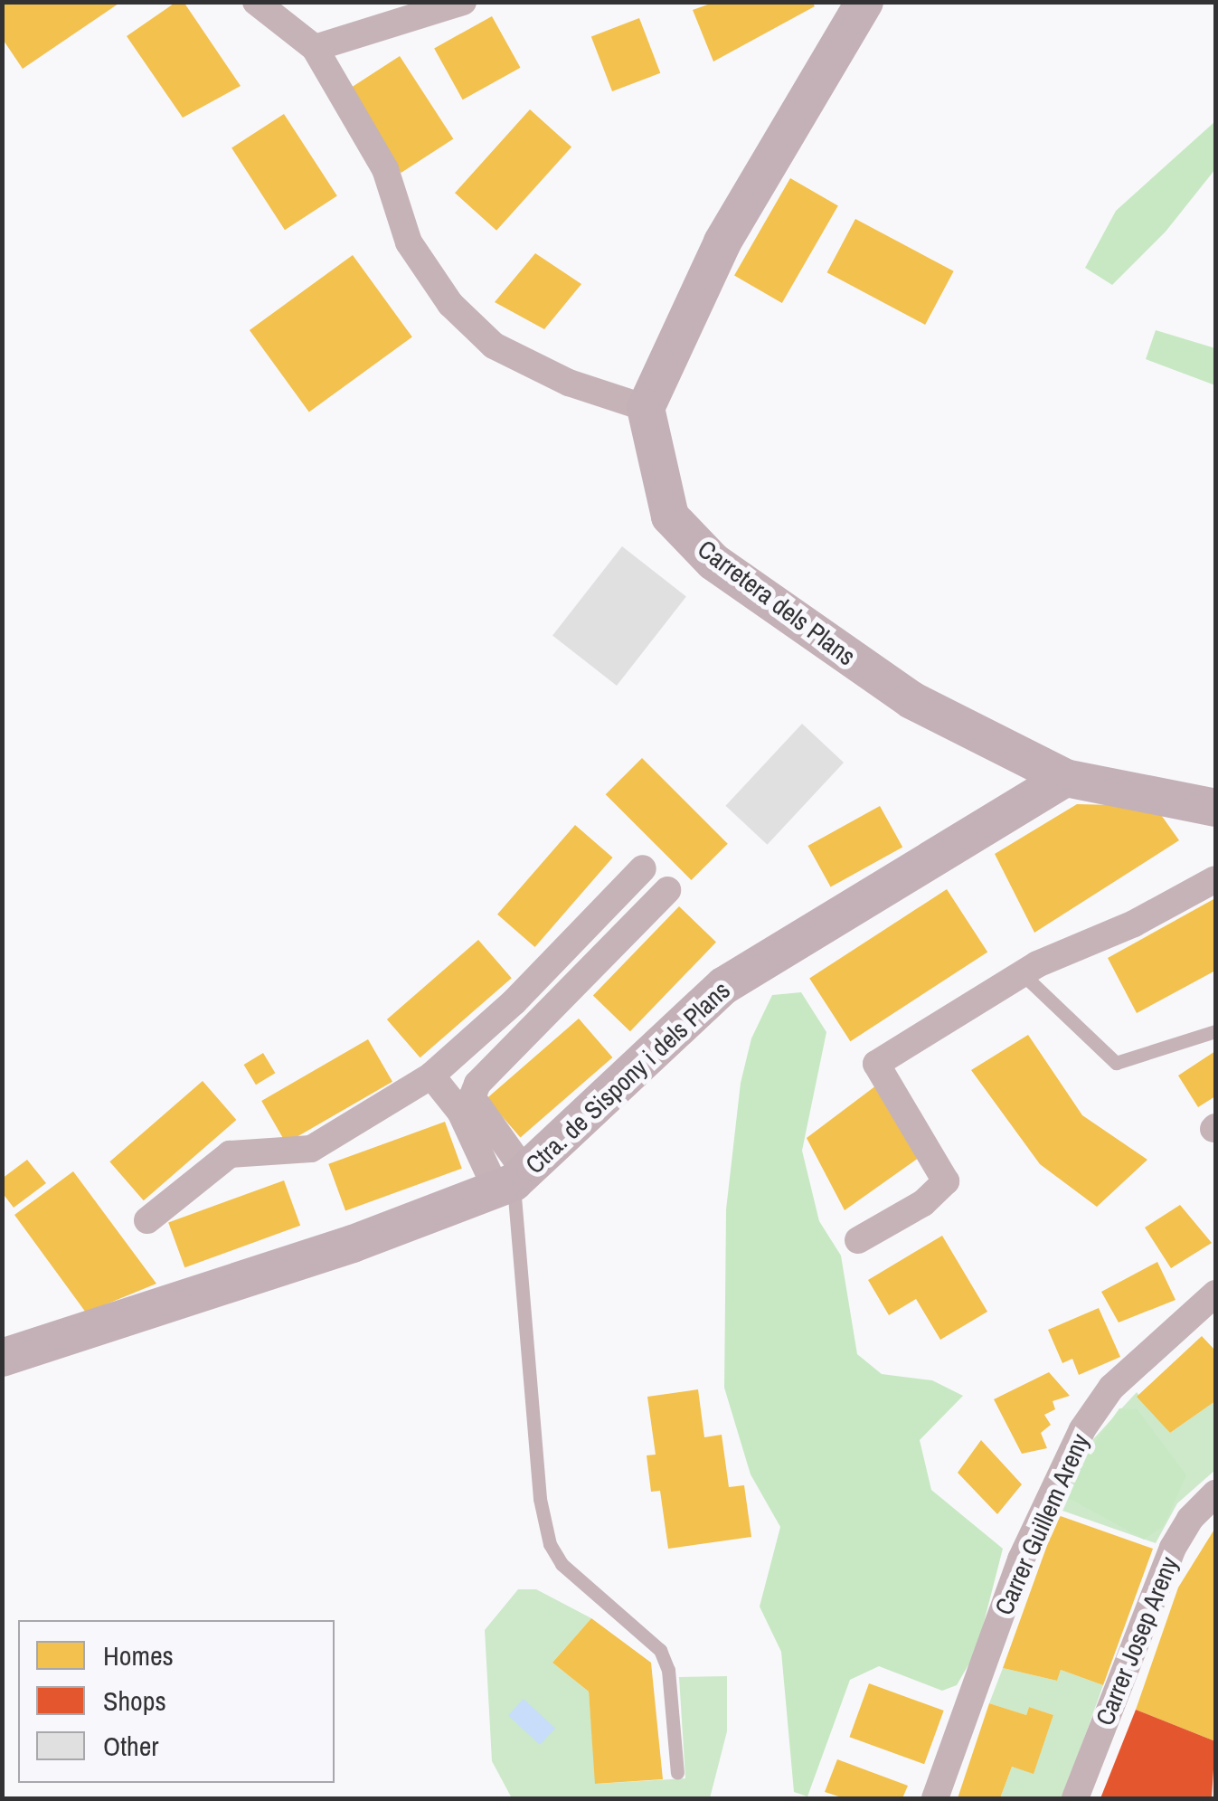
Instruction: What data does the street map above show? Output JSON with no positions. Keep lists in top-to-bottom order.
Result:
{
  "streets": {
    "main road": ["Carretera dels Plans", "Ctra. de Sispony i dels Plans"],
    "street": ["Carrer Guillem Areny", "Carrer Josep Areny"]
  },
  "crossings": [
    ["Carretera dels Plans", "Ctra. de Sispony i dels Plans"]
  ],
  "legend": ["Homes", "Shops", "Other"]
}
